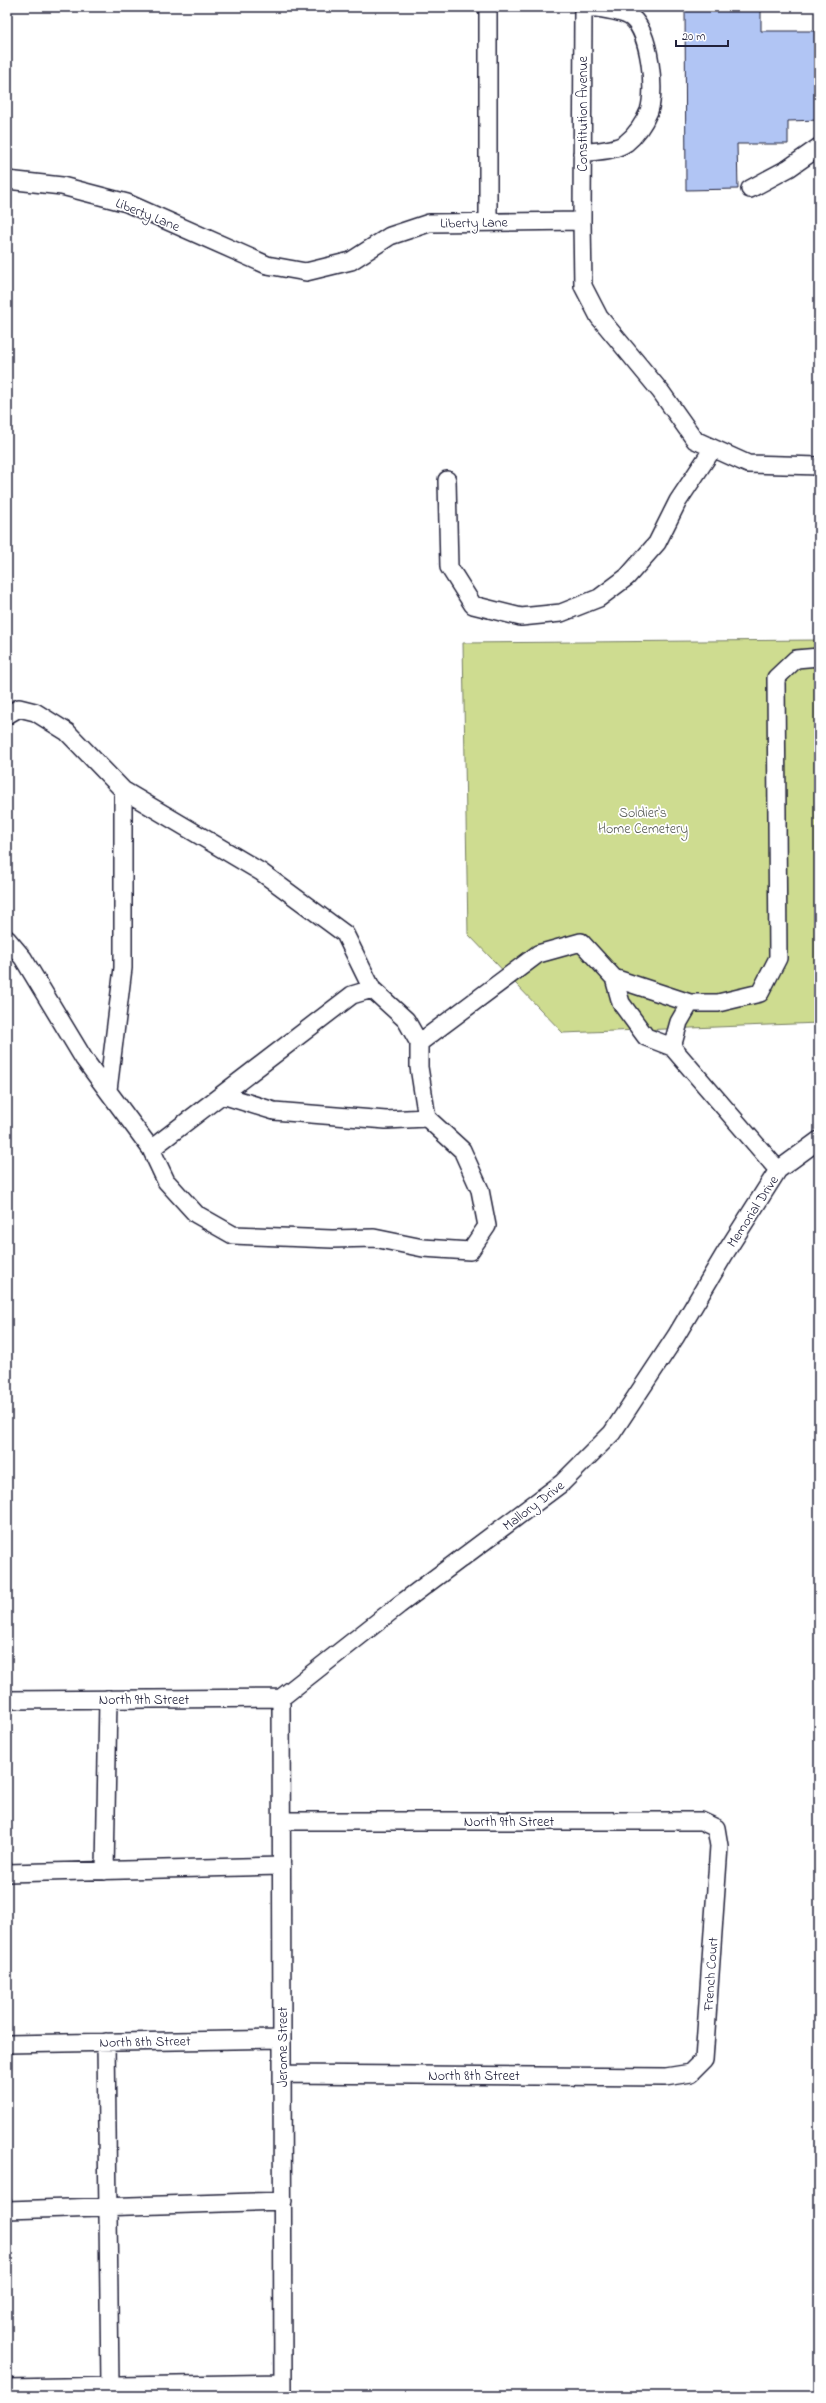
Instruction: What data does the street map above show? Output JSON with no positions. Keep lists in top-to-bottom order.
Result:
{
  "streets": {
    "street": [
      "Constitution Avenue",
      "Liberty Lane",
      "Memorial Drive",
      "Mallory Drive",
      "North 9th Street",
      "French Court",
      "North 8th Street",
      "Jerome Street"
    ]
  },
  "crossings": [
    ["Constitution Avenue", "Liberty Lane"],
    ["Memorial Drive", "Mallory Drive"],
    ["Mallory Drive", "North 9th Street"],
    ["Mallory Drive", "Jerome Street"],
    ["North 9th Street", "French Court"],
    ["North 9th Street", "Jerome Street"],
    ["French Court", "North 8th Street"],
    ["North 8th Street", "Jerome Street"]
  ],
  "parks": ["Soldier's Home Cemetery"],
  "scale_bar": "20 m"
}
